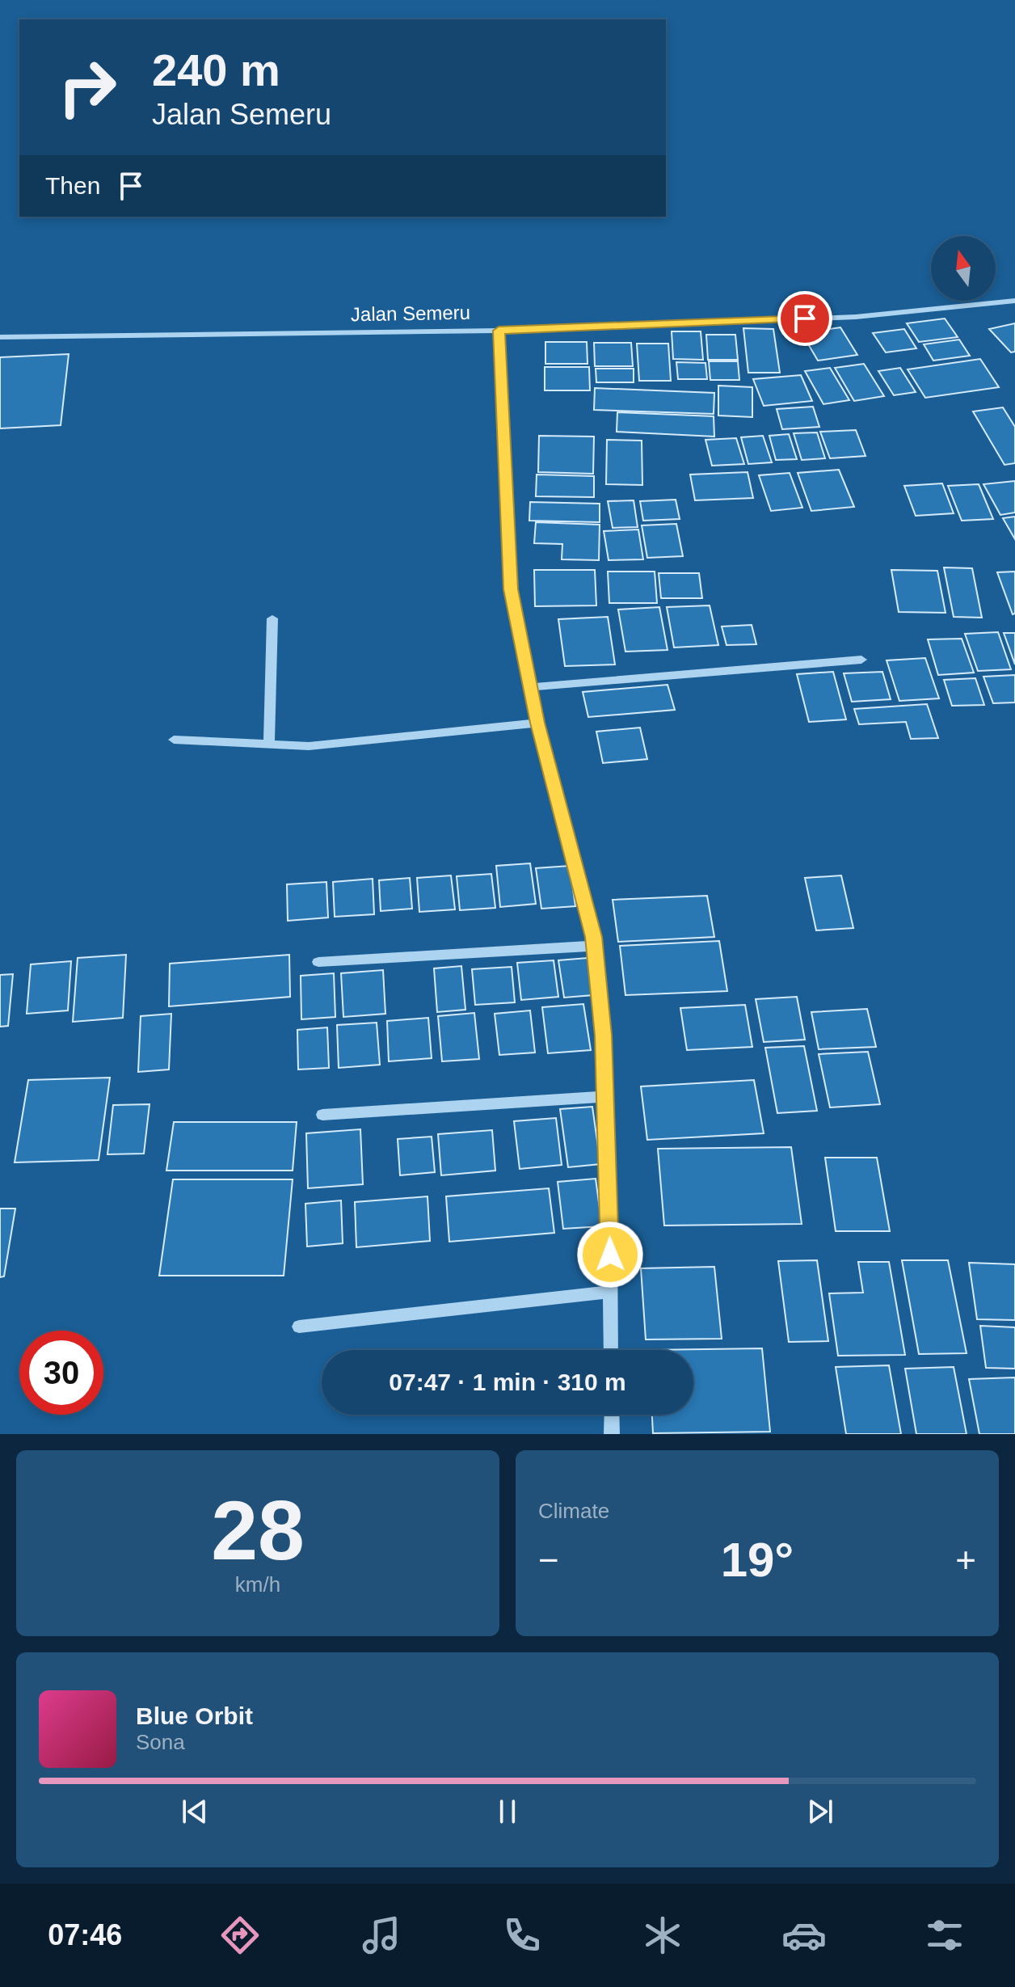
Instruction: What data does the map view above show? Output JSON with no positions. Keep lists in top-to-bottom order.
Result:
{
  "streets": {
    "street": ["Jalan Semeru"]
  },
  "north": "top",
  "page": {
    "turn": ["240 m", "Jalan Semeru"],
    "then": "Then",
    "limit": "30",
    "trip": "07:47 · 1 min · 310 m",
    "tile": [
      ["28", "km/h"],
      "Climate"
    ],
    "heat": ["−", "19°", "+"],
    "song": ["Blue Orbit", "Sona"],
    "tabs": "07:46"
  }
}
